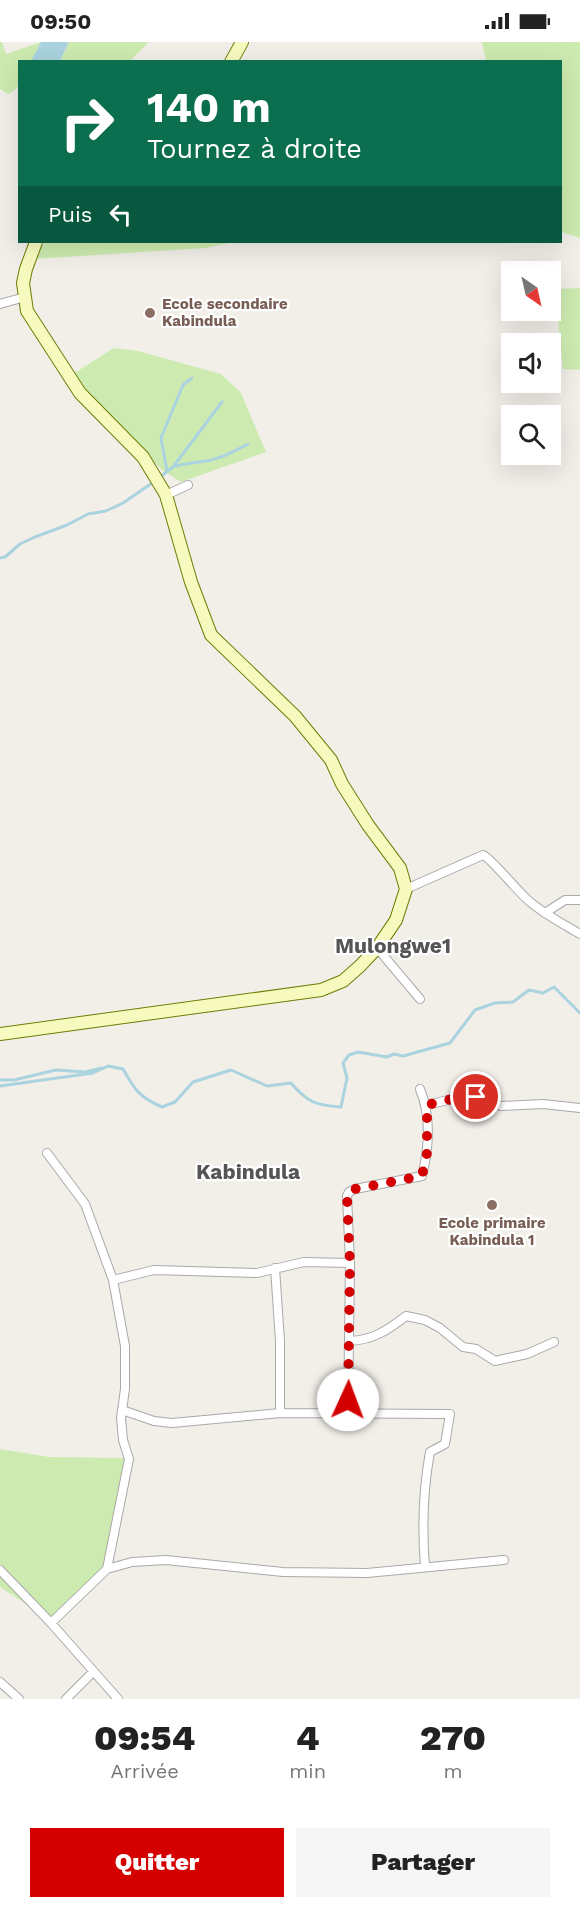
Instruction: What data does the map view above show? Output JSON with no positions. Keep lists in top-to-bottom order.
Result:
{
  "districts": ["Mulongwe1", "Kabindula"],
  "places": ["Ecole secondaire Kabindula", "Ecole primaire Kabindula 1"],
  "north": "bottom right",
  "page": {
    "status": "09:50",
    "turn": ["140 m", "Tournez à droite"],
    "then": "Puis",
    "eta": [
      "09:54",
      "Arrivée",
      "4",
      "min",
      "270",
      "m"
    ],
    "buttons": ["Quitter", "Partager"]
  }
}
